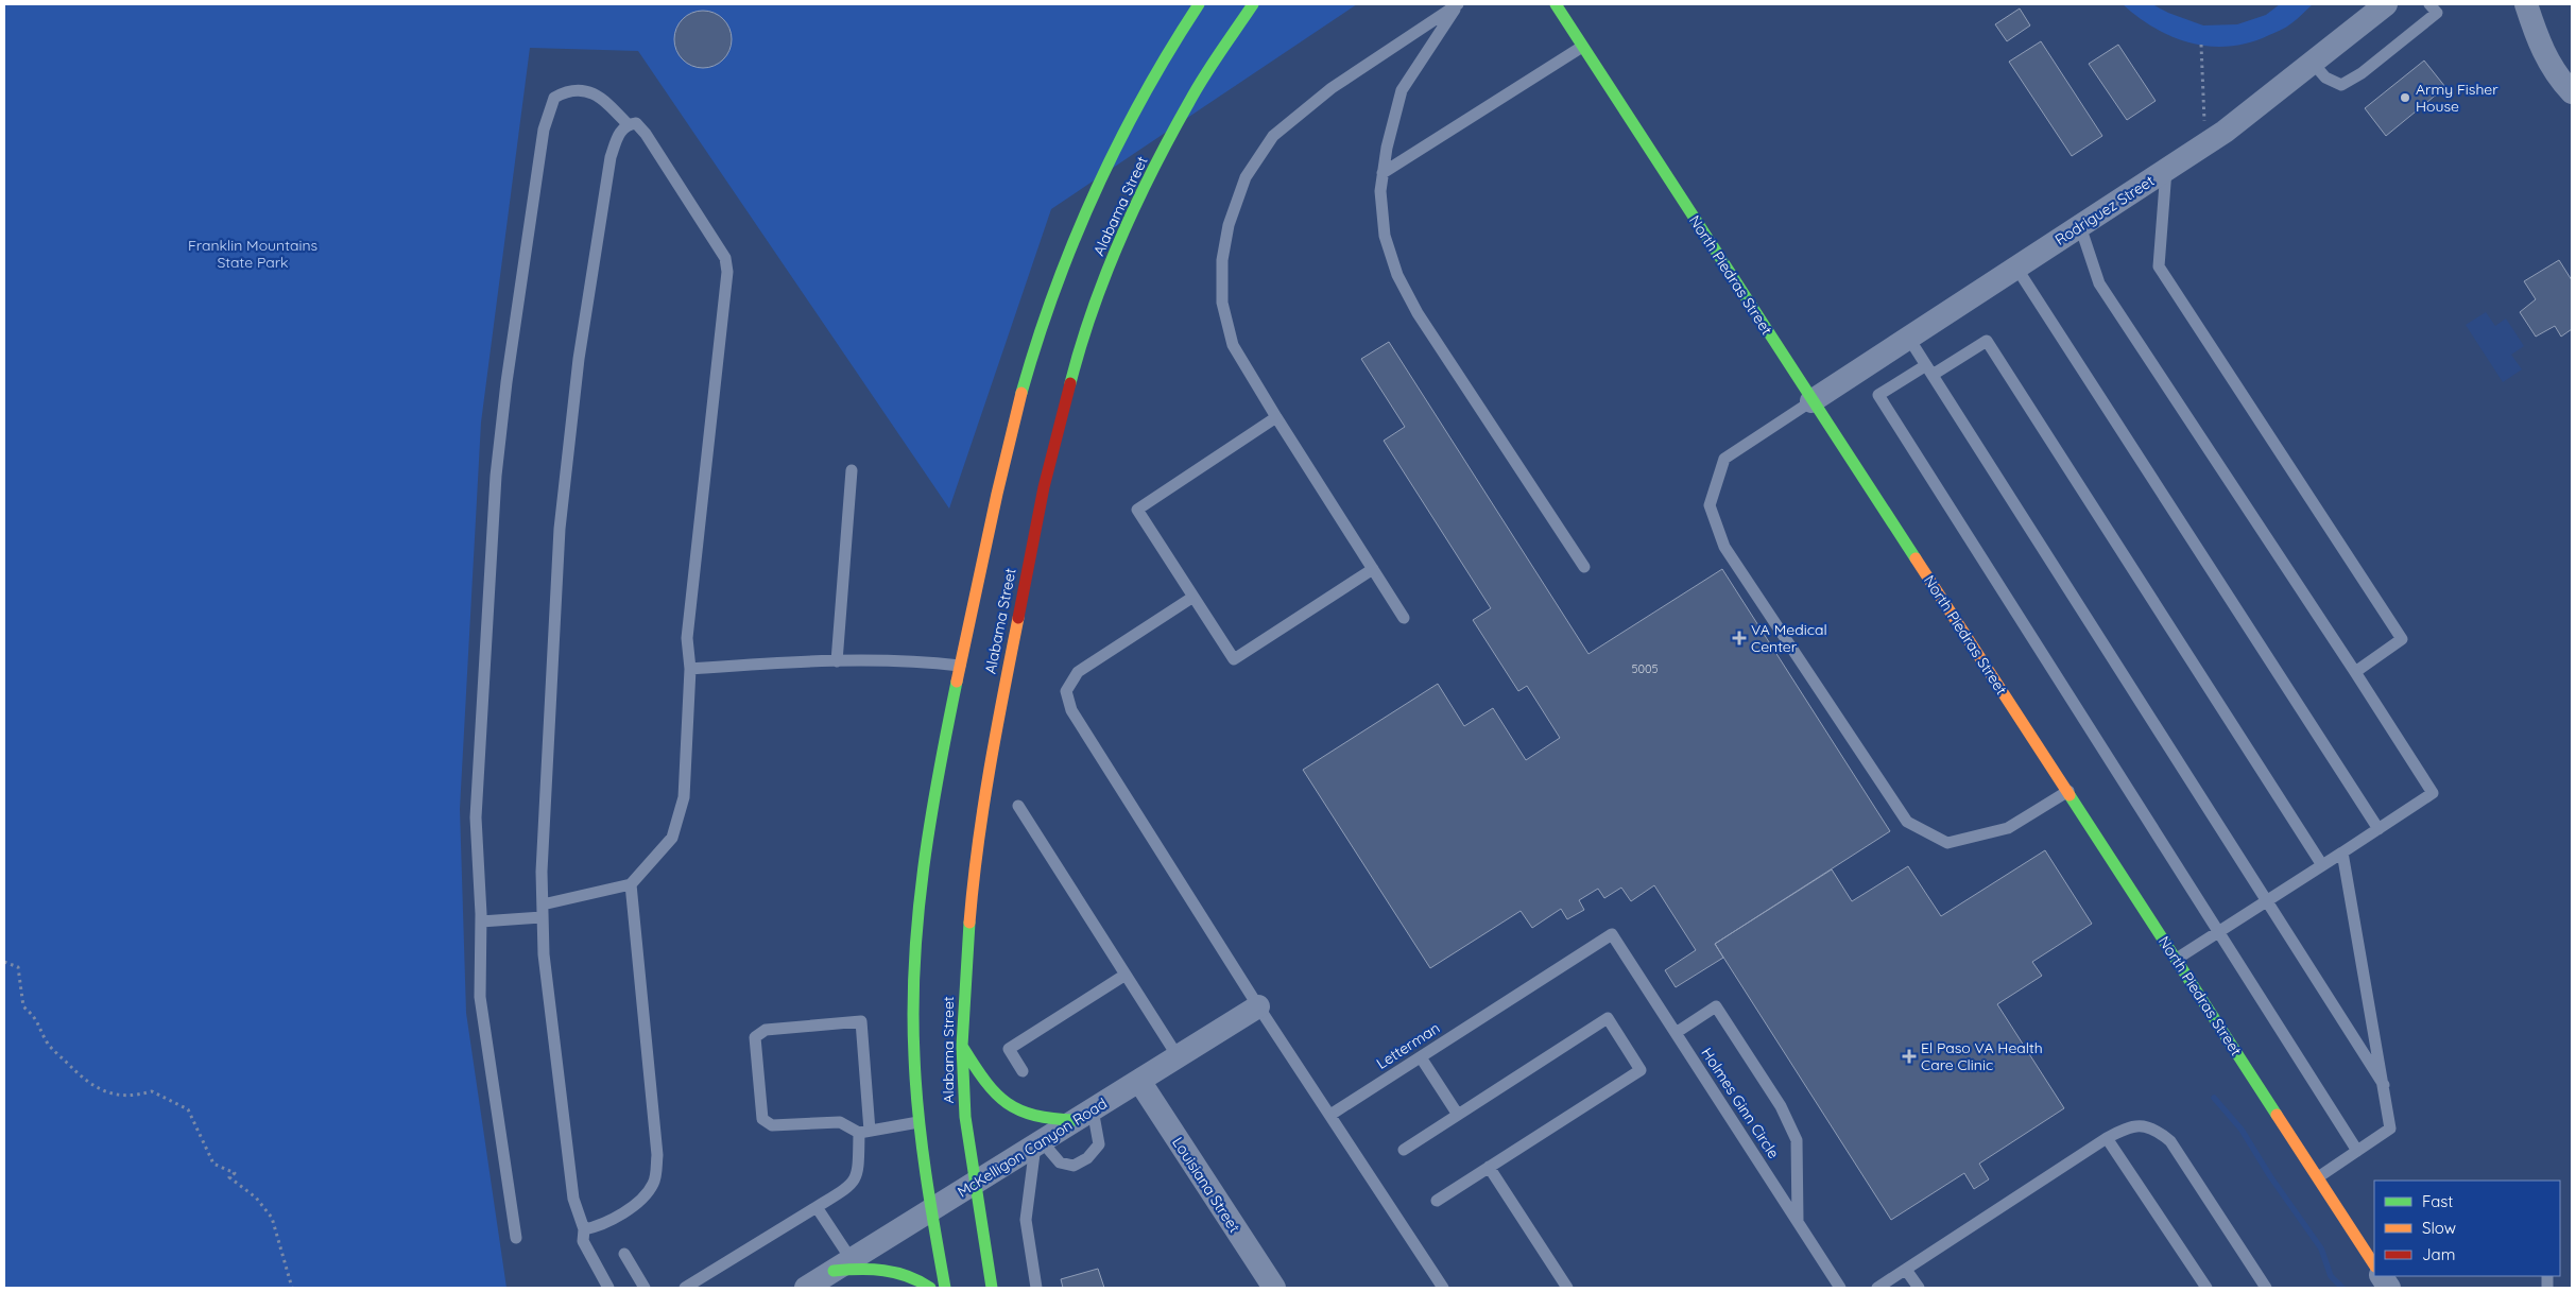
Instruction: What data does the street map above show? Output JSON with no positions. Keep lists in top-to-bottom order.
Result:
{
  "streets": {
    "main road": ["Alabama Street", "North Piedras Street"],
    "street": ["Rodriguez Street", "McKelligon Canyon Road", "Louisiana Street"],
    "lane": ["Letterman", "Holmes Ginn Circle"]
  },
  "crossings": [
    ["Alabama Street", "McKelligon Canyon Road"],
    ["Rodriguez Street", "North Piedras Street"],
    ["Letterman", "Holmes Ginn Circle"],
    ["McKelligon Canyon Road", "Louisiana Street"]
  ],
  "parks": ["Franklin Mountains State Park"],
  "places": {
    "other": ["Army Fisher House"],
    "health": ["VA Medical Center", "El Paso VA Health Care Clinic"]
  },
  "house_numbers": ["5005"],
  "legend": ["Fast", "Slow", "Jam"]
}
